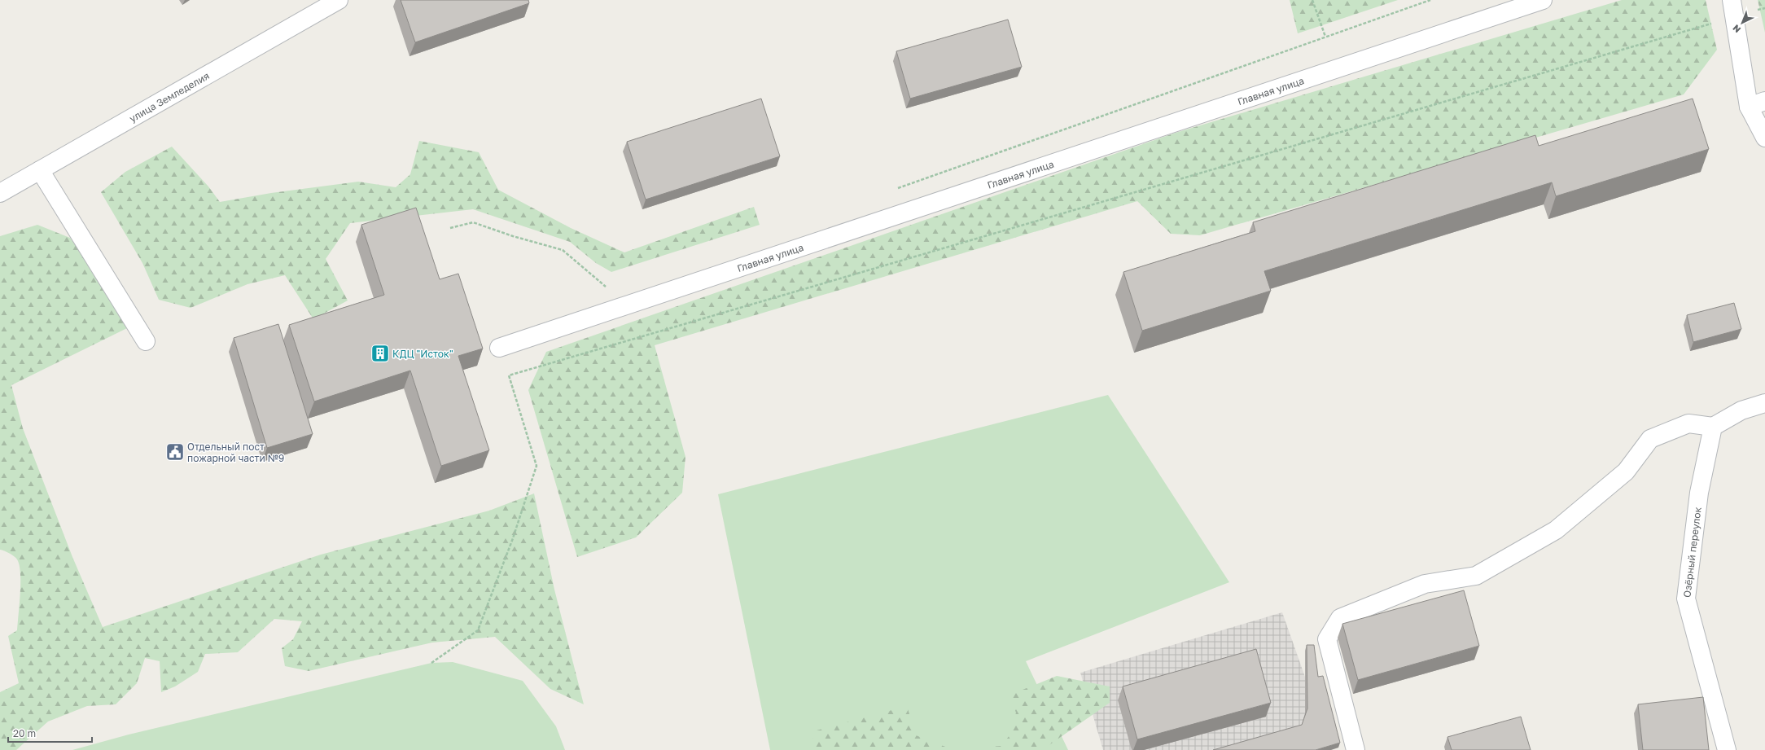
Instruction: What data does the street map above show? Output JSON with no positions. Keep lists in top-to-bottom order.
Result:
{
  "streets": {
    "street": ["Главная улица", "улица Земледелия", "Озёрный переулок"]
  },
  "places": {
    "building": ["КДЦ \"Исток\""],
    "public building": ["Отдельный пост пожарной части №9"]
  },
  "scale_bar": "20 m",
  "north": "bottom left"
}
